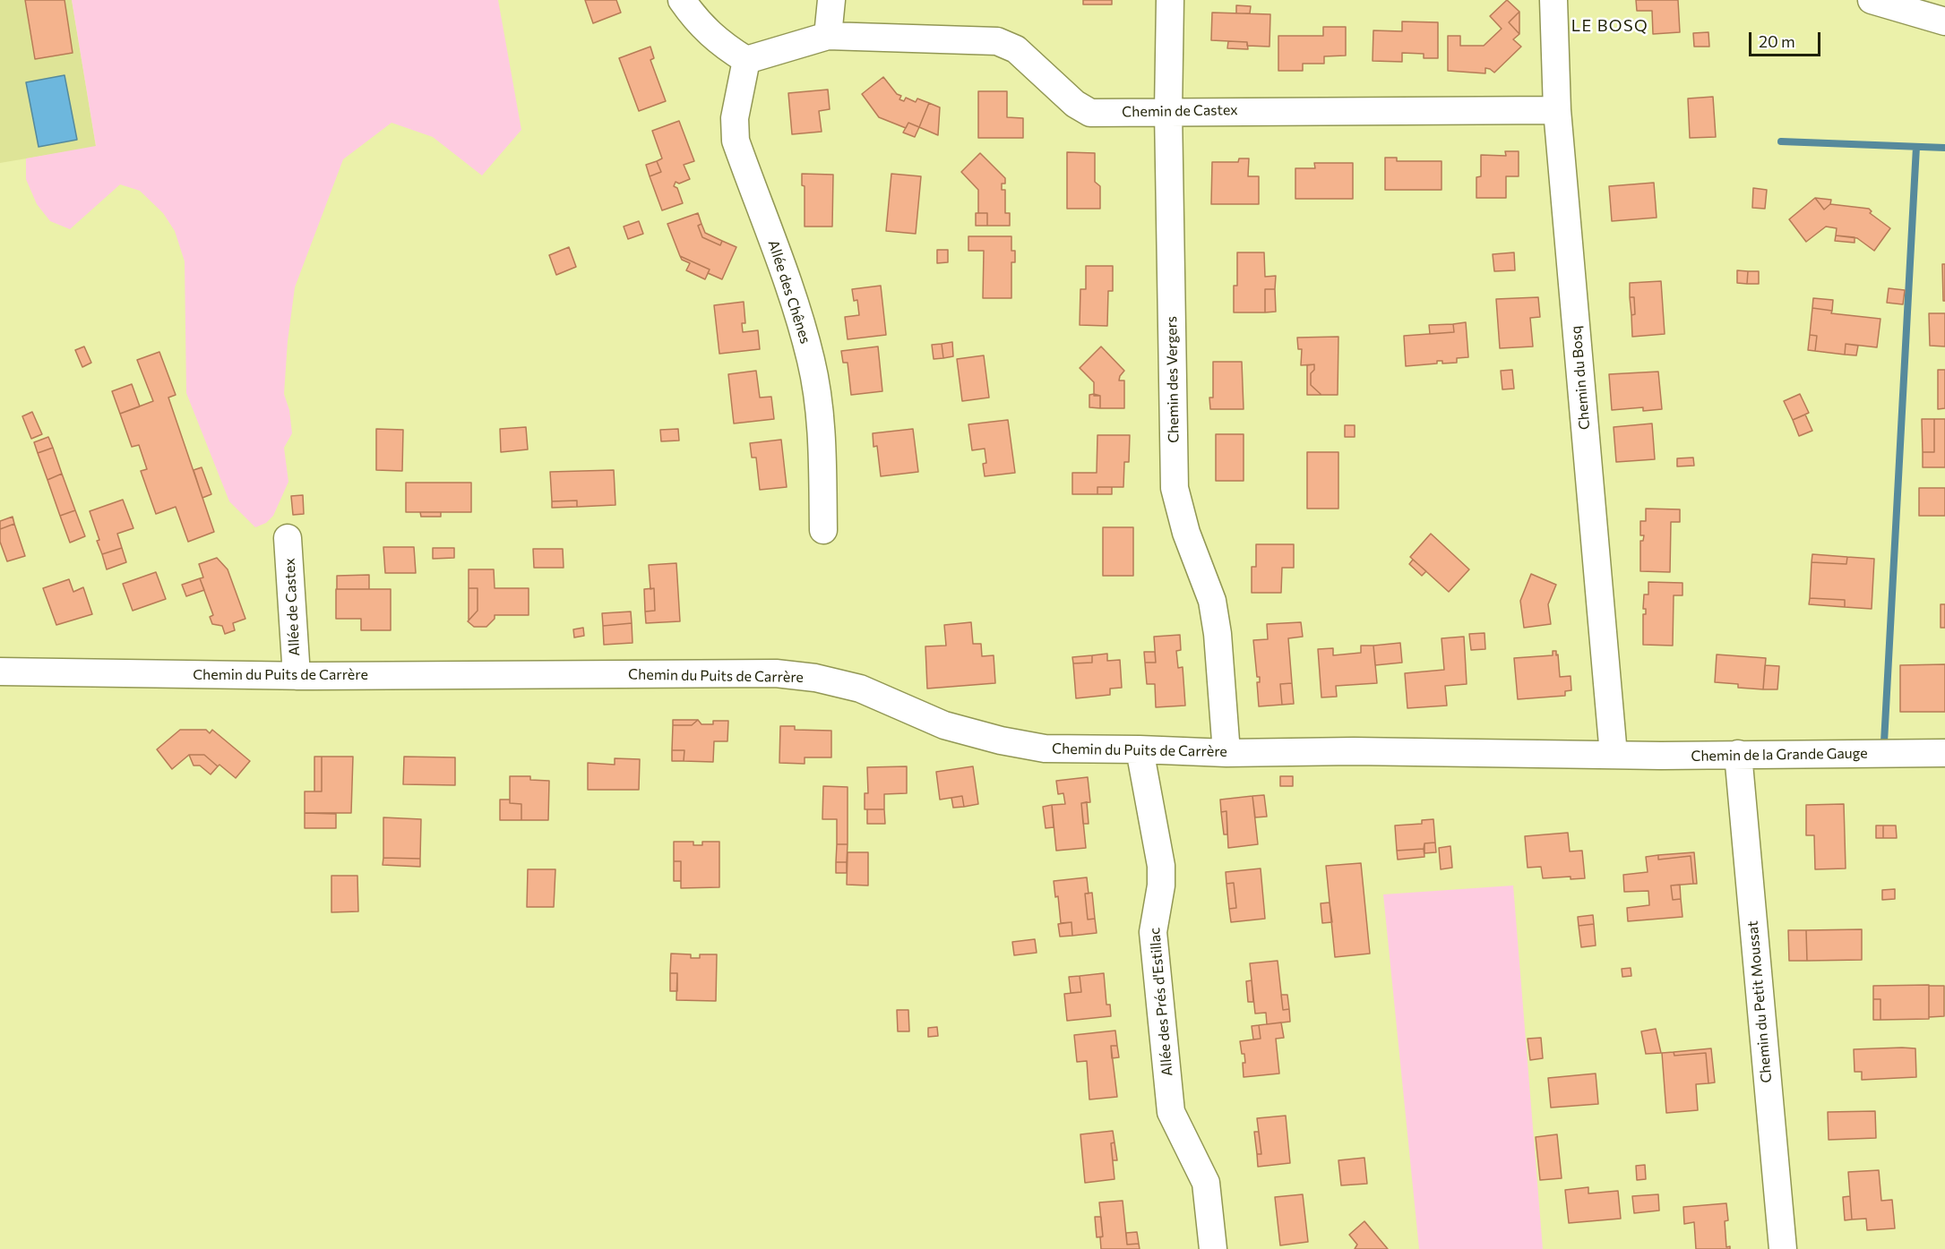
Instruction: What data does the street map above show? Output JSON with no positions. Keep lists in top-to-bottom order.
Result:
{
  "streets": {
    "street": [
      "Chemin de Castex",
      "Allée des Chênes",
      "Chemin du Bosq",
      "Chemin des Vergers",
      "Allée de Castex",
      "Chemin du Puits de Carrère",
      "Chemin de la Grande Gauge",
      "Allée des Prés d'Estillac",
      "Chemin du Petit Moussat"
    ]
  },
  "crossings": [
    ["Chemin de Castex", "Allée des Chênes"],
    ["Chemin de Castex", "Chemin du Bosq"],
    ["Chemin de Castex", "Chemin des Vergers"],
    ["Chemin du Bosq", "Chemin du Puits de Carrère"],
    ["Chemin du Bosq", "Chemin de la Grande Gauge"],
    ["Chemin des Vergers", "Chemin du Puits de Carrère"],
    ["Allée de Castex", "Chemin du Puits de Carrère"],
    ["Chemin du Puits de Carrère", "Chemin de la Grande Gauge"],
    ["Chemin du Puits de Carrère", "Allée des Prés d'Estillac"],
    ["Chemin de la Grande Gauge", "Chemin du Petit Moussat"]
  ],
  "districts": ["LE BOSQ"],
  "scale_bar": "20 m"
}
